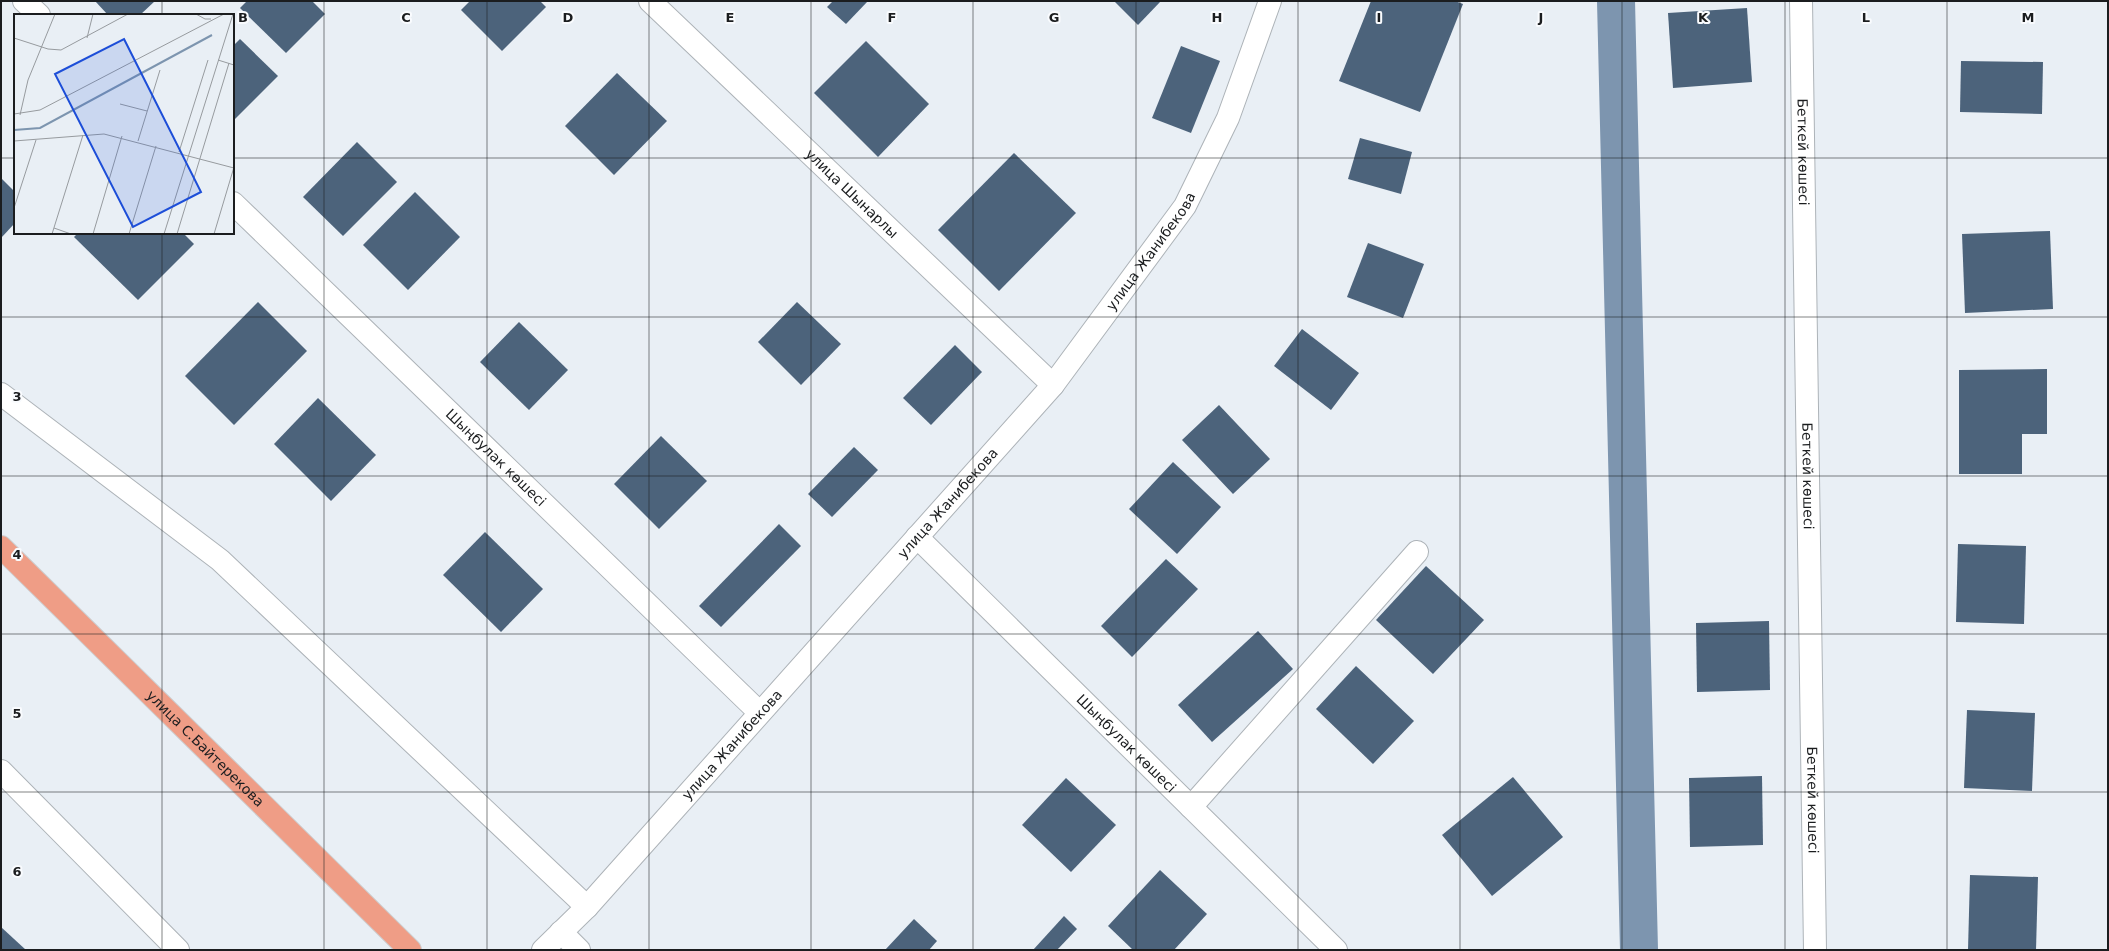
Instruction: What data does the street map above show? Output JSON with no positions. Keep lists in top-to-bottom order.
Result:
{
  "streets": {
    "main road": ["улица С.Байтерекова"],
    "street": [
      "Беткей көшесі",
      "улица Шынарлы",
      "улица Жанибекова",
      "Шыңбулак көшесі"
    ]
  },
  "crossings": [
    ["улица Шынарлы", "улица Жанибекова"],
    ["улица Жанибекова", "Шыңбулак көшесі"]
  ],
  "grid": {
    "columns": [
      "B",
      "C",
      "D",
      "E",
      "F",
      "G",
      "H",
      "I",
      "J",
      "K",
      "L",
      "M"
    ],
    "rows": [
      "3",
      "4",
      "5",
      "6"
    ]
  }
}
